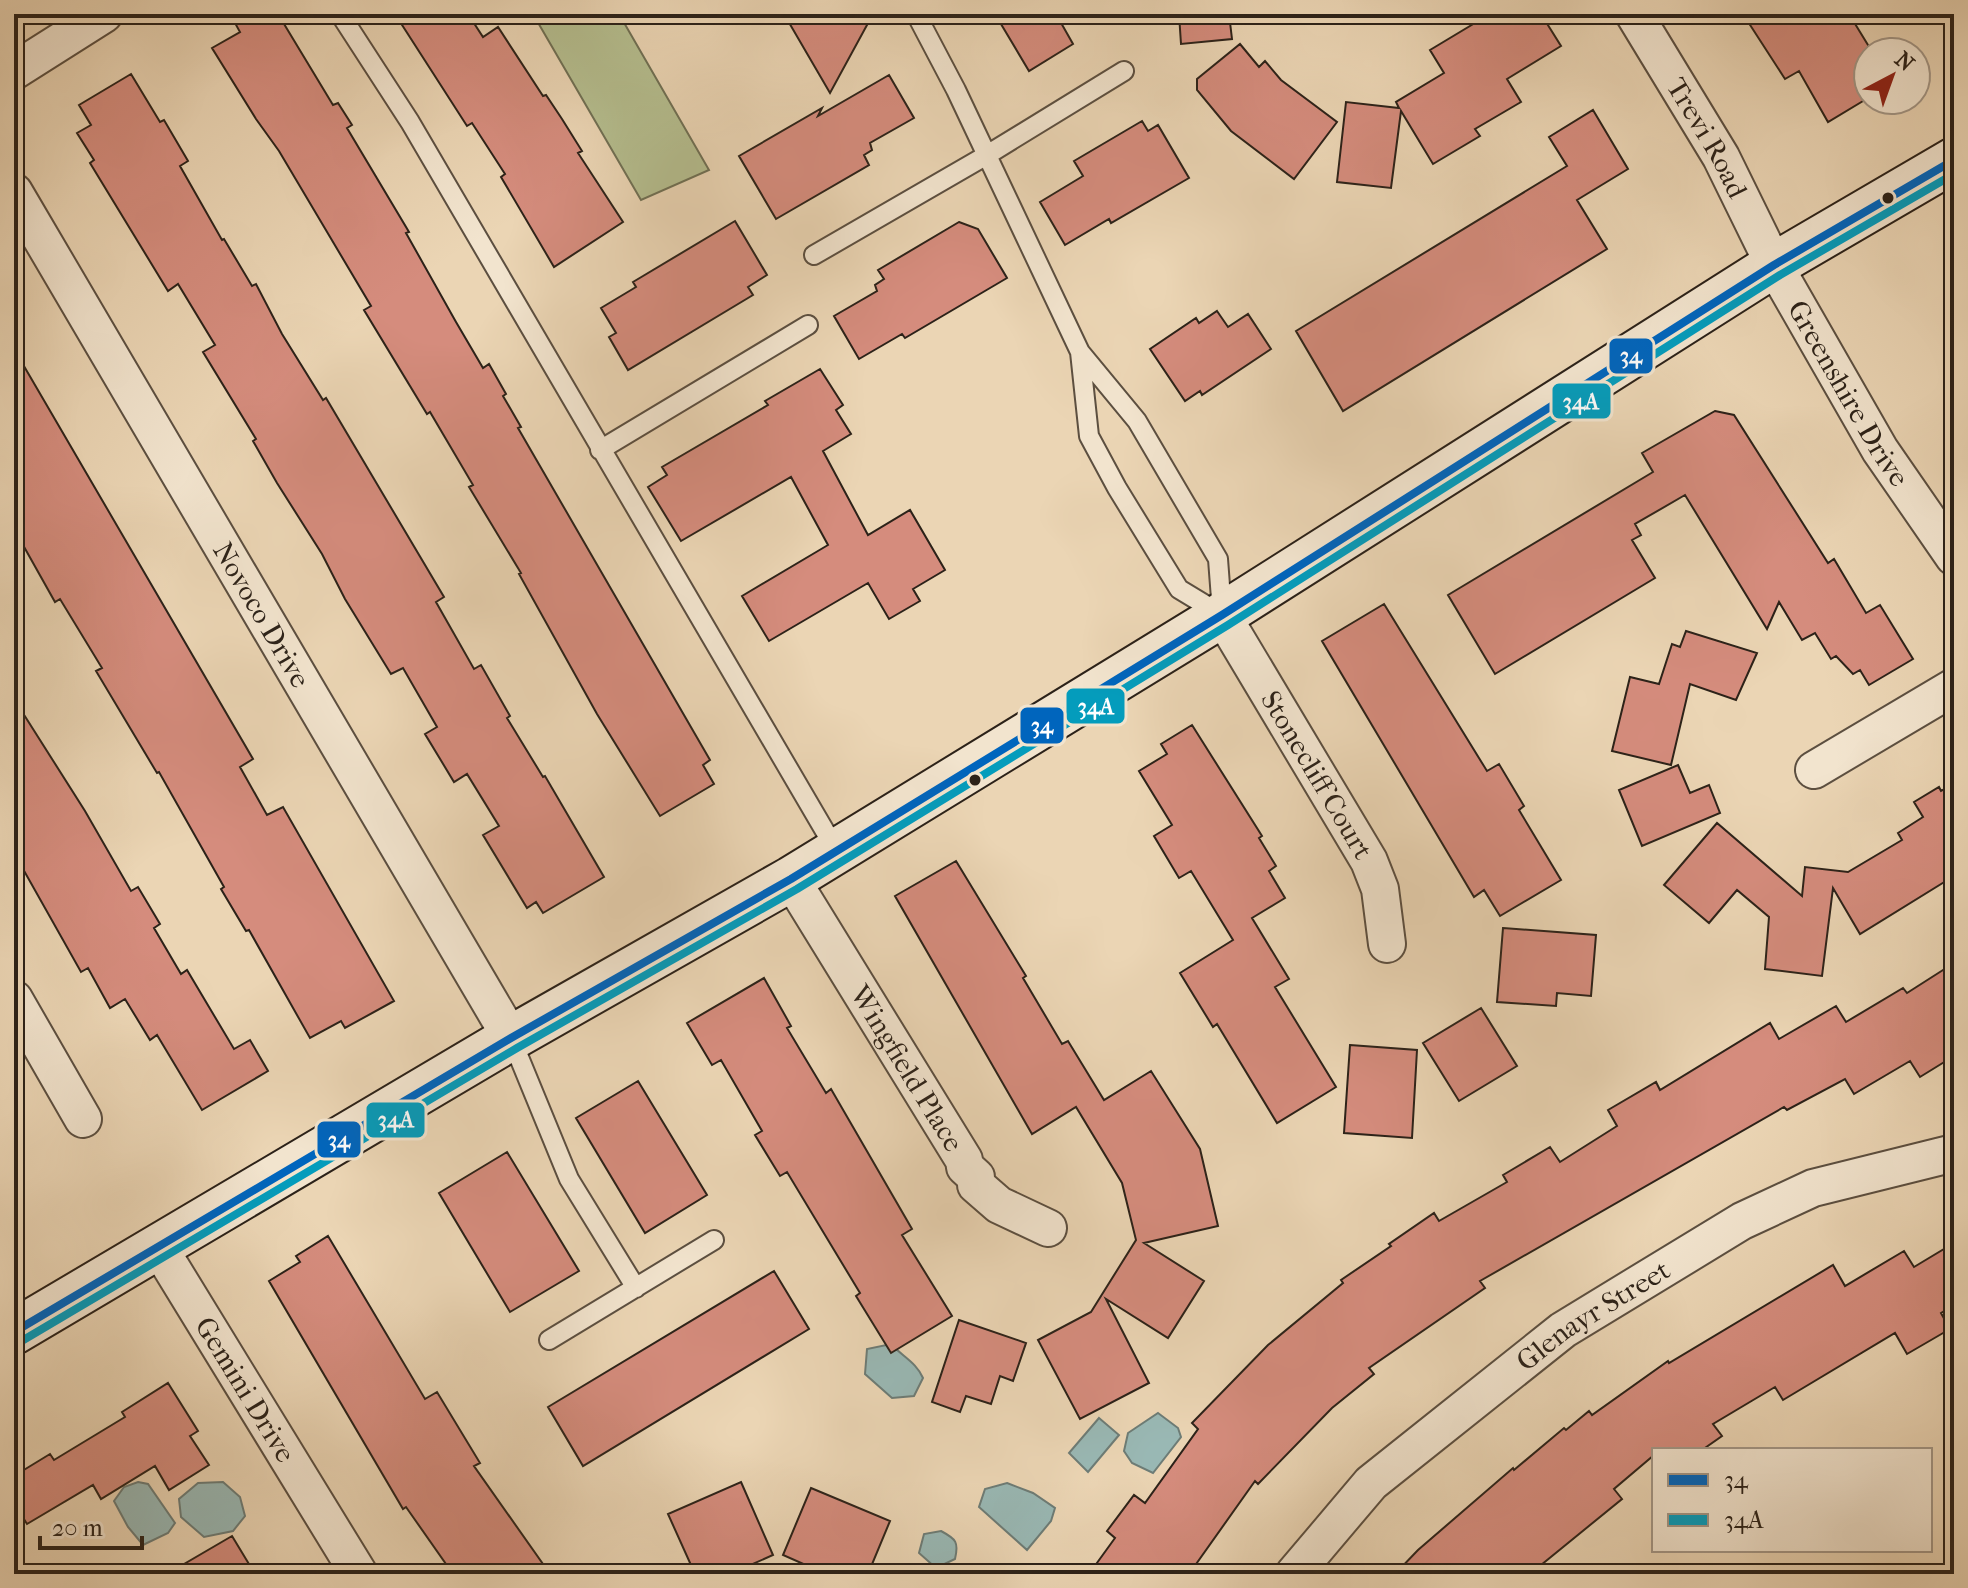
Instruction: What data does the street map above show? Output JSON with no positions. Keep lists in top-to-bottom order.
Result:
{
  "streets": {
    "street": [
      "Trevi Road",
      "Greenshire Drive",
      "Novoco Drive",
      "Stonecliff Court",
      "Wingfield Place",
      "Glenayr Street",
      "Gemini Drive"
    ]
  },
  "crossings": [
    ["Trevi Road", "Greenshire Drive"]
  ],
  "lines": ["transit line 34", "transit line 34A"],
  "legend": ["34", "34A"],
  "scale_bar": "20 m",
  "north": "top right"
}
